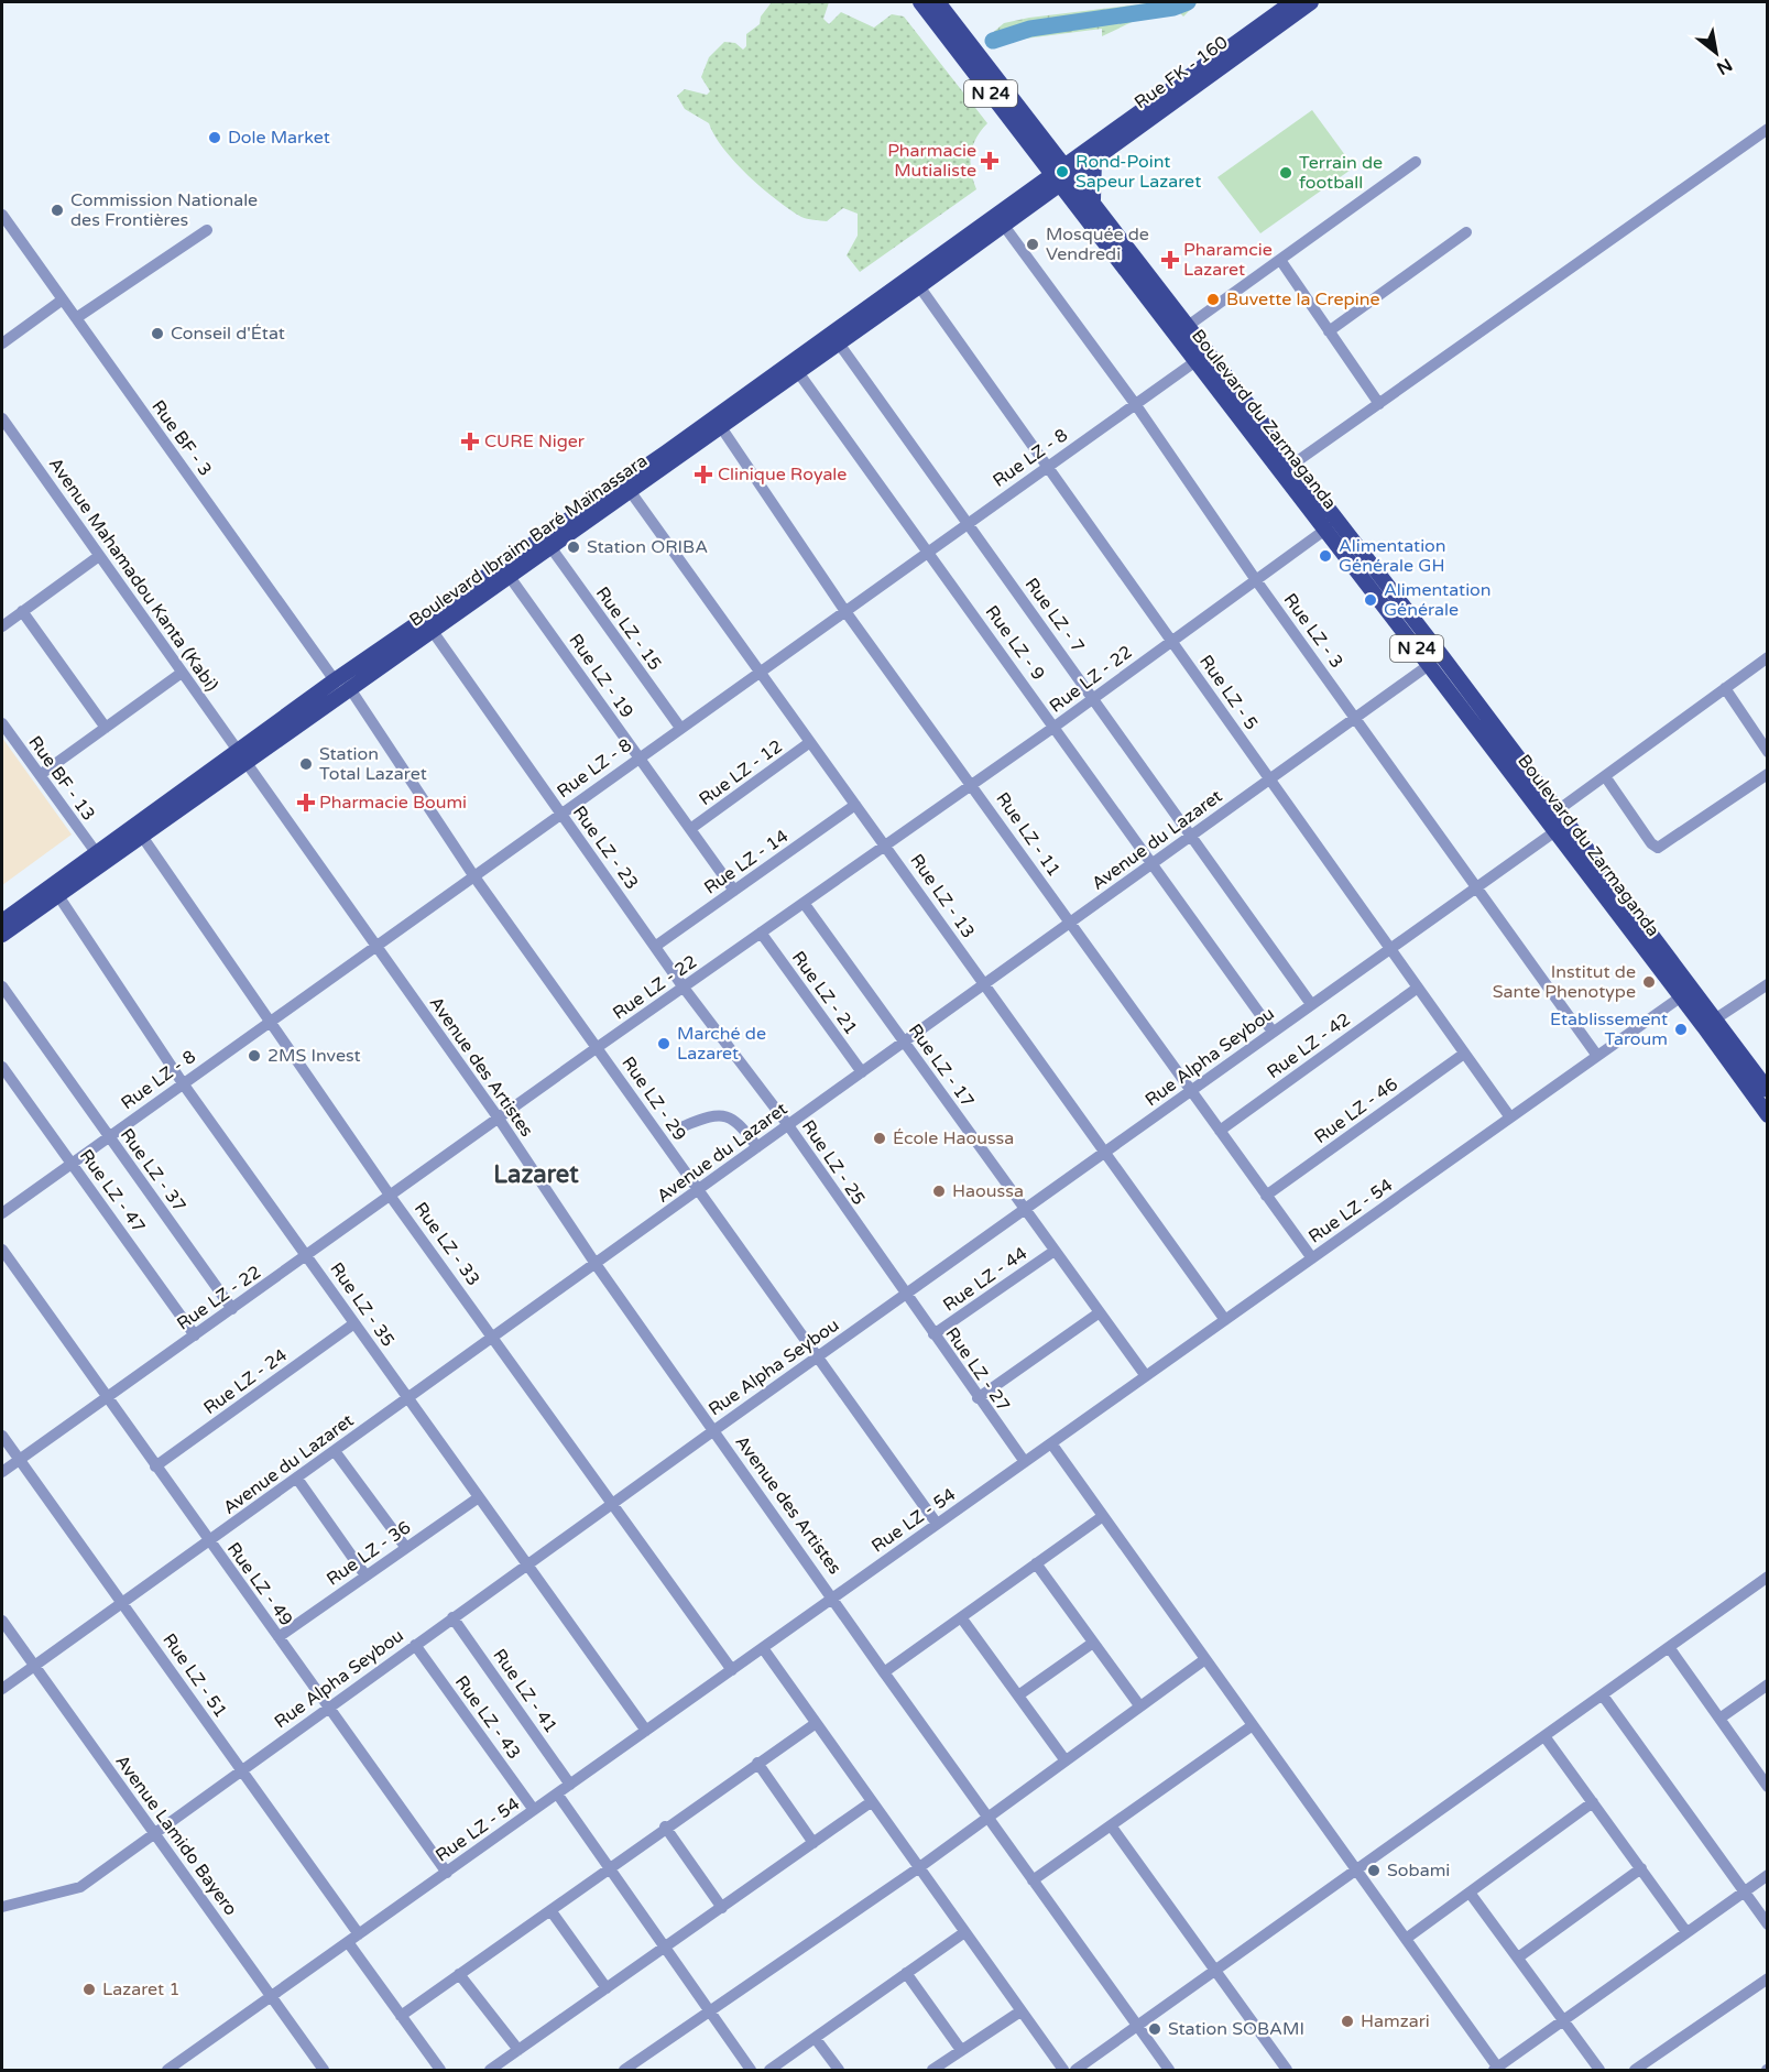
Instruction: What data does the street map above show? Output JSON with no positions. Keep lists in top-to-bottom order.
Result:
{
  "streets": {
    "main road": [
      "Rue FK - 160",
      "N 24",
      "Boulevard du Zarmaganda",
      "Boulevard Ibraim Baré Maïnassara"
    ],
    "street": [
      "Rue BF - 3",
      "Rue LZ - 8",
      "Avenue Mahamadou Kanta (Kabi)",
      "Rue LZ - 7",
      "Rue LZ - 15",
      "Rue LZ - 3",
      "Rue LZ - 9",
      "Rue LZ - 19",
      "Rue LZ - 22",
      "Rue LZ - 5",
      "Rue LZ - 12",
      "Rue BF - 13",
      "Rue LZ - 11",
      "Avenue du Lazaret",
      "Rue LZ - 23",
      "Rue LZ - 14",
      "Rue LZ - 13",
      "Rue LZ - 21",
      "Rue LZ - 42",
      "Rue Alpha Seybou",
      "Rue LZ - 17",
      "Avenue des Artistes",
      "Rue LZ - 29",
      "Rue LZ - 46",
      "Rue LZ - 25",
      "Rue LZ - 37",
      "Rue LZ - 47",
      "Rue LZ - 54",
      "Rue LZ - 33",
      "Rue LZ - 44",
      "Rue LZ - 35",
      "Rue LZ - 27",
      "Rue LZ - 24",
      "Rue LZ - 36",
      "Rue LZ - 49",
      "Rue LZ - 51",
      "Rue LZ - 41",
      "Rue LZ - 43",
      "Avenue Lamido Bayero"
    ]
  },
  "crossings": [
    ["Rue FK - 160", "Boulevard du Zarmaganda"],
    ["Rue FK - 160", "Boulevard Ibraim Baré Maïnassara"],
    ["Boulevard du Zarmaganda", "Rue LZ - 8"],
    ["Boulevard du Zarmaganda", "Boulevard Ibraim Baré Maïnassara"],
    ["Boulevard du Zarmaganda", "Rue LZ - 22"],
    ["Boulevard du Zarmaganda", "Avenue du Lazaret"],
    ["Boulevard du Zarmaganda", "Rue Alpha Seybou"],
    ["Boulevard du Zarmaganda", "Rue LZ - 54"],
    ["Rue BF - 3", "Boulevard Ibraim Baré Maïnassara"],
    ["Rue LZ - 8", "Rue LZ - 7"],
    ["Rue LZ - 8", "Rue LZ - 15"],
    ["Rue LZ - 8", "Rue LZ - 3"],
    ["Rue LZ - 8", "Rue LZ - 9"],
    ["Rue LZ - 8", "Rue LZ - 19"],
    ["Rue LZ - 8", "Rue LZ - 5"],
    ["Rue LZ - 8", "Rue LZ - 11"],
    ["Rue LZ - 8", "Rue LZ - 23"],
    ["Rue LZ - 8", "Rue LZ - 13"],
    ["Rue LZ - 8", "Avenue des Artistes"],
    ["Rue LZ - 8", "Rue LZ - 29"],
    ["Rue LZ - 8", "Rue LZ - 37"],
    ["Rue LZ - 8", "Rue LZ - 47"],
    ["Rue LZ - 8", "Rue LZ - 33"],
    ["Rue LZ - 8", "Rue LZ - 35"],
    ["Boulevard Ibraim Baré Maïnassara", "Avenue Mahamadou Kanta (Kabi)"],
    ["Boulevard Ibraim Baré Maïnassara", "Rue LZ - 7"],
    ["Boulevard Ibraim Baré Maïnassara", "Rue LZ - 15"],
    ["Boulevard Ibraim Baré Maïnassara", "Rue LZ - 3"],
    ["Boulevard Ibraim Baré Maïnassara", "Rue LZ - 9"],
    ["Boulevard Ibraim Baré Maïnassara", "Rue LZ - 19"],
    ["Boulevard Ibraim Baré Maïnassara", "Rue LZ - 5"],
    ["Boulevard Ibraim Baré Maïnassara", "Rue BF - 13"],
    ["Boulevard Ibraim Baré Maïnassara", "Rue LZ - 11"],
    ["Boulevard Ibraim Baré Maïnassara", "Rue LZ - 23"],
    ["Boulevard Ibraim Baré Maïnassara", "Rue LZ - 13"],
    ["Boulevard Ibraim Baré Maïnassara", "Avenue des Artistes"],
    ["Boulevard Ibraim Baré Maïnassara", "Rue LZ - 29"],
    ["Boulevard Ibraim Baré Maïnassara", "Rue LZ - 33"],
    ["Boulevard Ibraim Baré Maïnassara", "Rue LZ - 35"],
    ["Avenue Mahamadou Kanta (Kabi)", "Avenue des Artistes"],
    ["Rue LZ - 7", "Rue LZ - 22"],
    ["Rue LZ - 7", "Avenue du Lazaret"],
    ["Rue LZ - 7", "Rue Alpha Seybou"],
    ["Rue LZ - 3", "Rue LZ - 22"],
    ["Rue LZ - 3", "Avenue du Lazaret"],
    ["Rue LZ - 3", "Rue Alpha Seybou"],
    ["Rue LZ - 3", "Rue LZ - 54"],
    ["Rue LZ - 9", "Rue LZ - 22"],
    ["Rue LZ - 9", "Avenue du Lazaret"],
    ["Rue LZ - 9", "Rue Alpha Seybou"],
    ["Rue LZ - 19", "Rue LZ - 12"],
    ["Rue LZ - 19", "Rue LZ - 14"],
    ["Rue LZ - 22", "Rue LZ - 5"],
    ["Rue LZ - 22", "Rue LZ - 11"],
    ["Rue LZ - 22", "Rue LZ - 23"],
    ["Rue LZ - 22", "Rue LZ - 13"],
    ["Rue LZ - 22", "Rue LZ - 21"],
    ["Rue LZ - 22", "Rue LZ - 17"],
    ["Rue LZ - 22", "Avenue des Artistes"],
    ["Rue LZ - 22", "Rue LZ - 29"],
    ["Rue LZ - 22", "Rue LZ - 25"],
    ["Rue LZ - 22", "Rue LZ - 37"],
    ["Rue LZ - 22", "Rue LZ - 47"],
    ["Rue LZ - 22", "Rue LZ - 33"],
    ["Rue LZ - 22", "Rue LZ - 35"],
    ["Rue LZ - 22", "Rue LZ - 49"],
    ["Rue LZ - 22", "Rue LZ - 51"],
    ["Rue LZ - 5", "Avenue du Lazaret"],
    ["Rue LZ - 5", "Rue LZ - 42"],
    ["Rue LZ - 5", "Rue Alpha Seybou"],
    ["Rue LZ - 5", "Rue LZ - 46"],
    ["Rue LZ - 5", "Rue LZ - 54"],
    ["Rue LZ - 12", "Rue LZ - 13"],
    ["Rue LZ - 11", "Avenue du Lazaret"],
    ["Rue LZ - 11", "Rue LZ - 42"],
    ["Rue LZ - 11", "Rue Alpha Seybou"],
    ["Rue LZ - 11", "Rue LZ - 46"],
    ["Rue LZ - 11", "Rue LZ - 54"],
    ["Avenue du Lazaret", "Rue LZ - 13"],
    ["Avenue du Lazaret", "Rue LZ - 21"],
    ["Avenue du Lazaret", "Rue LZ - 17"],
    ["Avenue du Lazaret", "Avenue des Artistes"],
    ["Avenue du Lazaret", "Rue LZ - 29"],
    ["Avenue du Lazaret", "Rue LZ - 25"],
    ["Avenue du Lazaret", "Rue LZ - 33"],
    ["Avenue du Lazaret", "Rue LZ - 35"],
    ["Avenue du Lazaret", "Rue LZ - 49"],
    ["Avenue du Lazaret", "Rue LZ - 51"],
    ["Avenue du Lazaret", "Avenue Lamido Bayero"],
    ["Rue LZ - 23", "Rue LZ - 14"],
    ["Rue LZ - 23", "Rue LZ - 25"],
    ["Rue LZ - 14", "Rue LZ - 13"],
    ["Rue LZ - 13", "Rue Alpha Seybou"],
    ["Rue LZ - 13", "Rue LZ - 54"],
    ["Rue Alpha Seybou", "Rue LZ - 17"],
    ["Rue Alpha Seybou", "Avenue des Artistes"],
    ["Rue Alpha Seybou", "Rue LZ - 29"],
    ["Rue Alpha Seybou", "Rue LZ - 25"],
    ["Rue Alpha Seybou", "Rue LZ - 33"],
    ["Rue Alpha Seybou", "Rue LZ - 35"],
    ["Rue Alpha Seybou", "Rue LZ - 27"],
    ["Rue Alpha Seybou", "Rue LZ - 49"],
    ["Rue Alpha Seybou", "Rue LZ - 51"],
    ["Rue Alpha Seybou", "Rue LZ - 41"],
    ["Rue Alpha Seybou", "Rue LZ - 43"],
    ["Rue Alpha Seybou", "Avenue Lamido Bayero"],
    ["Rue LZ - 17", "Rue LZ - 54"],
    ["Rue LZ - 17", "Rue LZ - 44"],
    ["Avenue des Artistes", "Rue LZ - 54"],
    ["Rue LZ - 29", "Rue LZ - 54"],
    ["Rue LZ - 25", "Rue LZ - 27"],
    ["Rue LZ - 54", "Rue LZ - 33"],
    ["Rue LZ - 54", "Rue LZ - 35"],
    ["Rue LZ - 54", "Rue LZ - 27"],
    ["Rue LZ - 54", "Rue LZ - 49"],
    ["Rue LZ - 54", "Rue LZ - 51"],
    ["Rue LZ - 54", "Rue LZ - 41"],
    ["Rue LZ - 54", "Rue LZ - 43"],
    ["Rue LZ - 54", "Avenue Lamido Bayero"],
    ["Rue LZ - 44", "Rue LZ - 27"],
    ["Rue LZ - 35", "Rue LZ - 24"],
    ["Rue LZ - 35", "Rue LZ - 36"],
    ["Rue LZ - 24", "Rue LZ - 49"],
    ["Rue LZ - 36", "Rue LZ - 49"]
  ],
  "districts": ["Lazaret"],
  "places": {
    "other": [
      "Dole Market",
      "Rond-Point Sapeur Lazaret",
      "Terrain de football",
      "Commission Nationale des Frontières",
      "Mosquée de Vendredi",
      "Buvette la Crepine",
      "Conseil d'État",
      "Station ORIBA",
      "Alimentation Générale GH",
      "Alimentation Générale",
      "Station Total Lazaret",
      "Institut de Sante Phenotype",
      "Etablissement Taroum",
      "Marché de Lazaret",
      "2MS Invest",
      "École Haoussa",
      "Haoussa",
      "Sobami",
      "Lazaret 1",
      "Hamzari",
      "Station SOBAMI"
    ],
    "health": [
      "Pharmacie Mutialiste",
      "Pharamcie Lazaret",
      "CURE Niger",
      "Clinique Royale",
      "Pharmacie Boumi"
    ]
  },
  "north": "bottom right"
}
